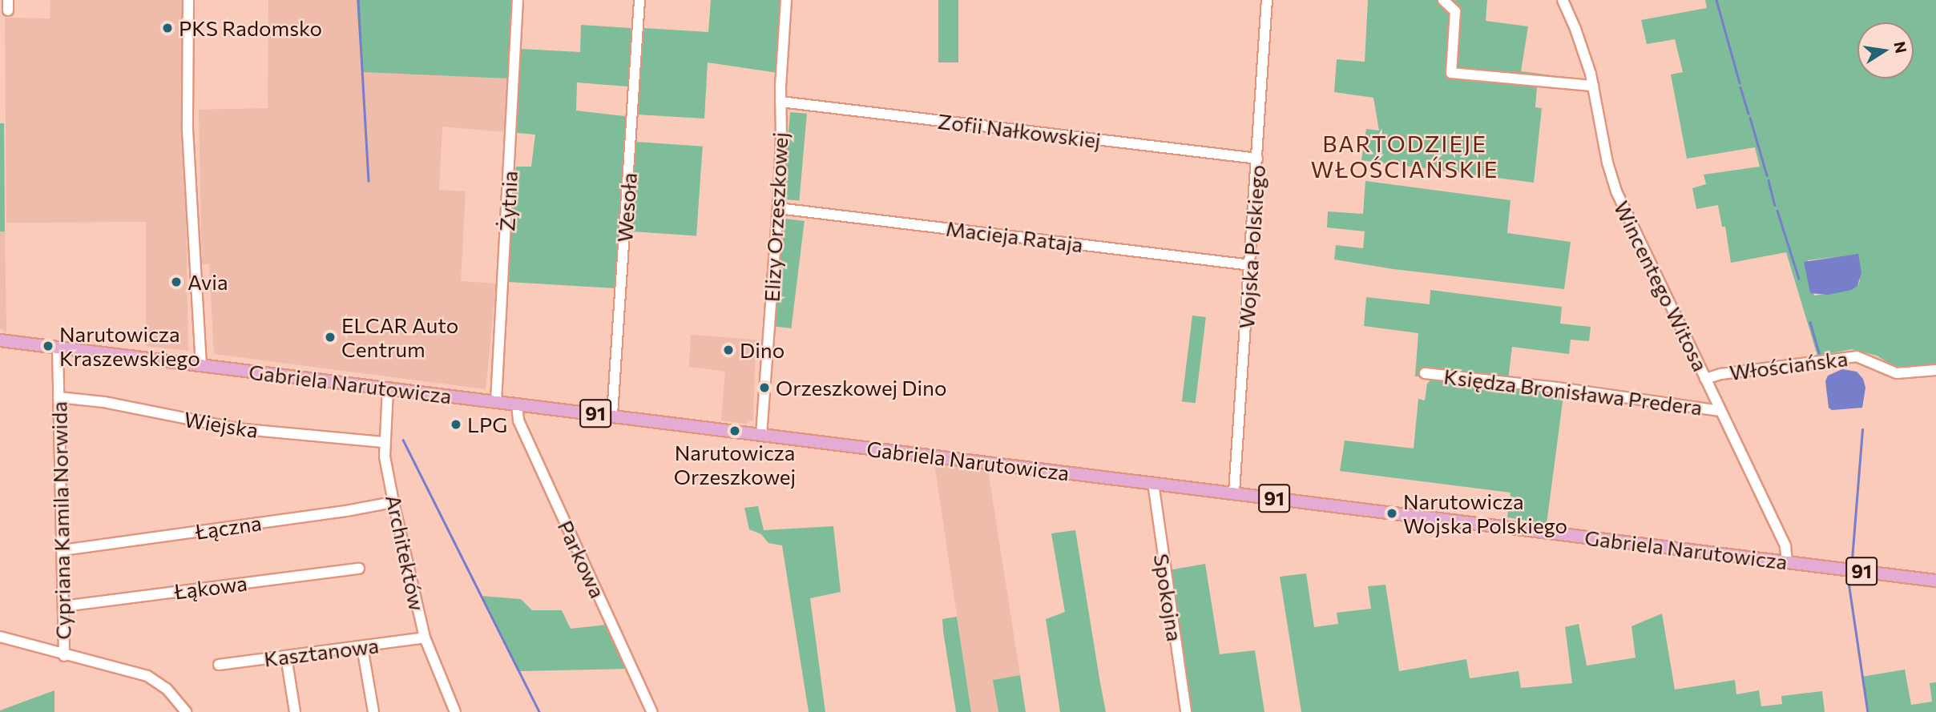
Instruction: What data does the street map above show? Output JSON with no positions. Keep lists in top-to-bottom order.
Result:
{
  "streets": {
    "main road": ["Gabriela Narutowicza", "91"],
    "street": [
      "Zofii Nałkowskiej",
      "Żytnia",
      "Wesoła",
      "Elizy Orzeszkowej",
      "Macieja Rataja",
      "Wojska Polskiego",
      "Wincentego Witosa",
      "Włościańska",
      "Księdza Bronisława Predera",
      "Wiejska",
      "Cypriana Kamila Norwida",
      "Łączna",
      "Architektów",
      "Parkowa",
      "Łąkowa",
      "Spokojna",
      "Kasztanowa"
    ]
  },
  "crossings": [
    ["Zofii Nałkowskiej", "Elizy Orzeszkowej"],
    ["Zofii Nałkowskiej", "Wojska Polskiego"],
    ["Żytnia", "Gabriela Narutowicza"],
    ["Wesoła", "Gabriela Narutowicza"],
    ["Elizy Orzeszkowej", "Macieja Rataja"],
    ["Elizy Orzeszkowej", "Gabriela Narutowicza"],
    ["Macieja Rataja", "Wojska Polskiego"],
    ["Wojska Polskiego", "Gabriela Narutowicza"],
    ["Wincentego Witosa", "Włościańska"],
    ["Wincentego Witosa", "Gabriela Narutowicza"],
    ["Wincentego Witosa", "Księdza Bronisława Predera"],
    ["Gabriela Narutowicza", "Cypriana Kamila Norwida"],
    ["Gabriela Narutowicza", "Architektów"],
    ["Gabriela Narutowicza", "Parkowa"],
    ["Gabriela Narutowicza", "Spokojna"],
    ["Wiejska", "Cypriana Kamila Norwida"],
    ["Wiejska", "Architektów"],
    ["Cypriana Kamila Norwida", "Łączna"],
    ["Cypriana Kamila Norwida", "Łąkowa"],
    ["Łączna", "Architektów"],
    ["Architektów", "Kasztanowa"]
  ],
  "districts": ["BARTODZIEJE WŁOŚCIAŃSKIE"],
  "places": [
    "PKS Radomsko",
    "Avia",
    "ELCAR Auto Centrum",
    "Narutowicza Kraszewskiego",
    "Dino",
    "Orzeszkowej Dino",
    "LPG",
    "Narutowicza Orzeszkowej",
    "Narutowicza Wojska Polskiego"
  ],
  "north": "right"
}
